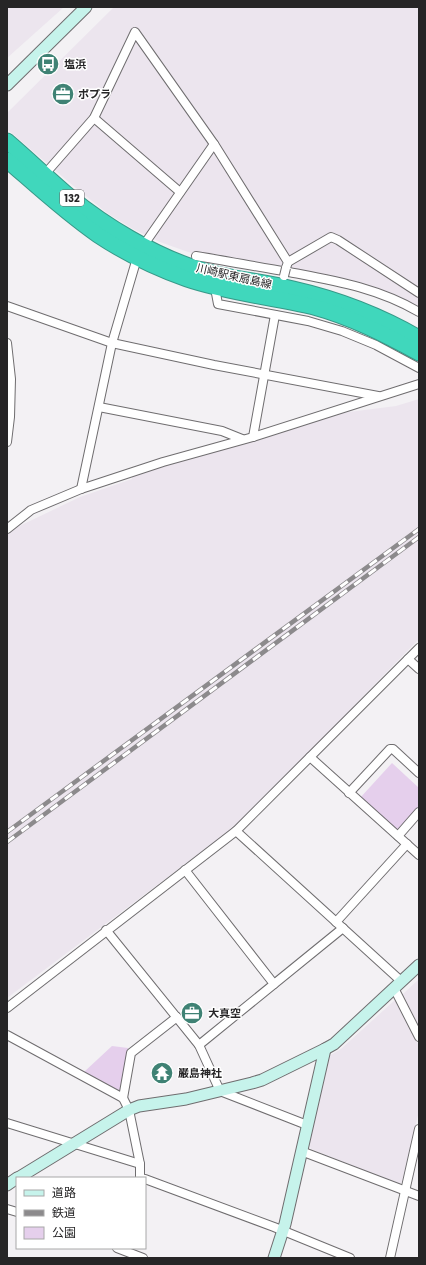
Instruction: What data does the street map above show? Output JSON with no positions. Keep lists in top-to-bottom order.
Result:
{
  "streets": {
    "highway": ["132", "川崎駅東扇島線"]
  },
  "places": {
    "bus stop": ["塩浜"],
    "office": ["ポプラ", "大真空"],
    "temple": ["巌島神社"]
  },
  "legend": ["道路", "鉄道", "公園"]
}
